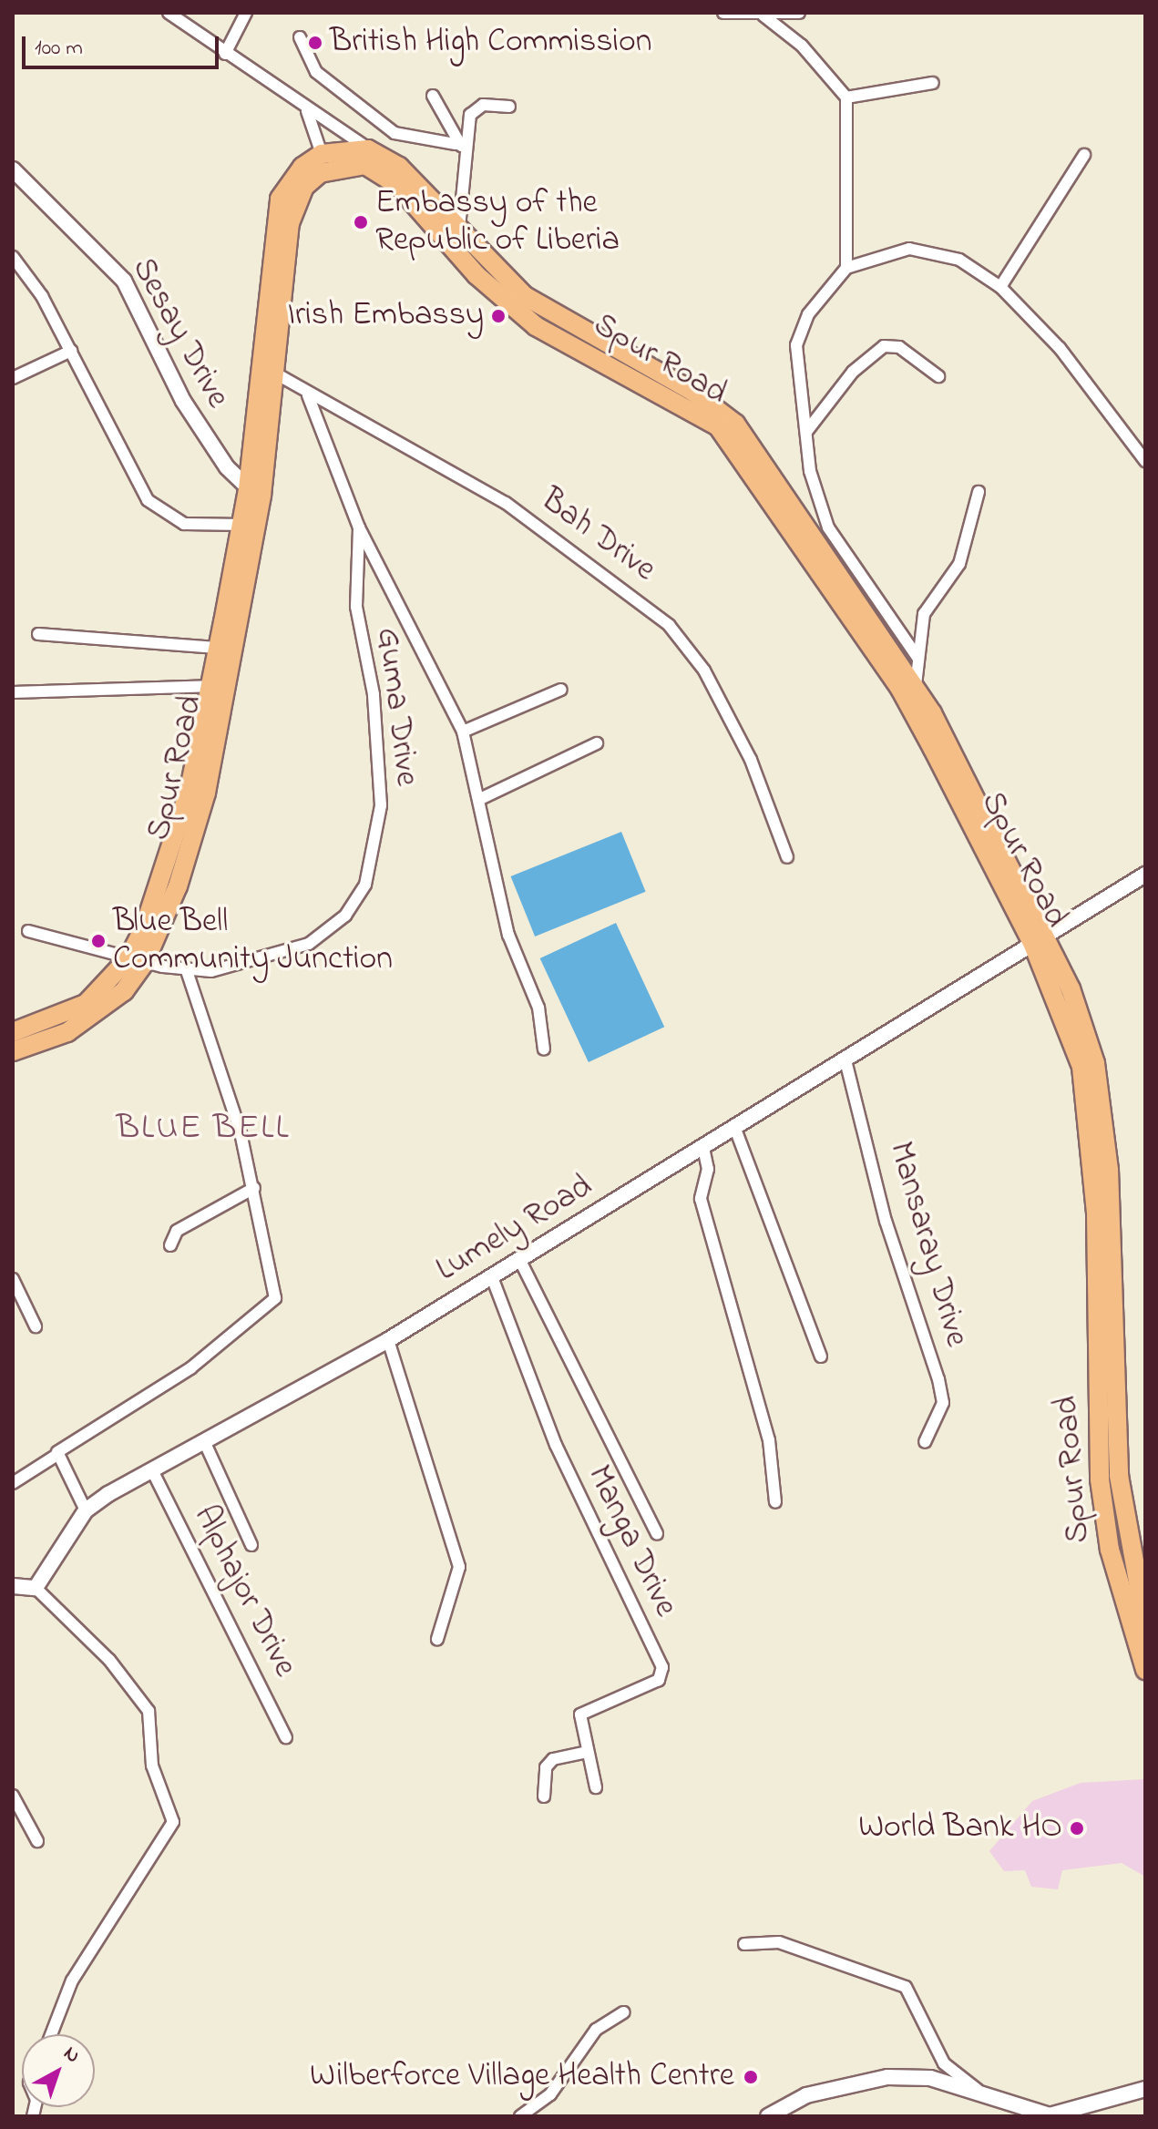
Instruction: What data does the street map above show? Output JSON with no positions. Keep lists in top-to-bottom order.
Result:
{
  "streets": {
    "main road": ["Spur Road"],
    "street": [
      "Sesay Drive",
      "Bah Drive",
      "Guma Drive",
      "Lumely Road",
      "Mansaray Drive",
      "Manga Drive",
      "Alphajor Drive"
    ]
  },
  "crossings": [
    ["Sesay Drive", "Spur Road"],
    ["Spur Road", "Bah Drive"],
    ["Spur Road", "Guma Drive"],
    ["Spur Road", "Lumely Road"],
    ["Lumely Road", "Mansaray Drive"],
    ["Lumely Road", "Manga Drive"],
    ["Lumely Road", "Alphajor Drive"]
  ],
  "districts": ["BLUE BELL"],
  "places": [
    "British High Commission",
    "Embassy of the Republic of Liberia",
    "Irish Embassy",
    "Blue Bell Community Junction",
    "World Bank HO",
    "Wilberforce Village Health Centre"
  ],
  "scale_bar": "100 m",
  "north": "top right"
}
